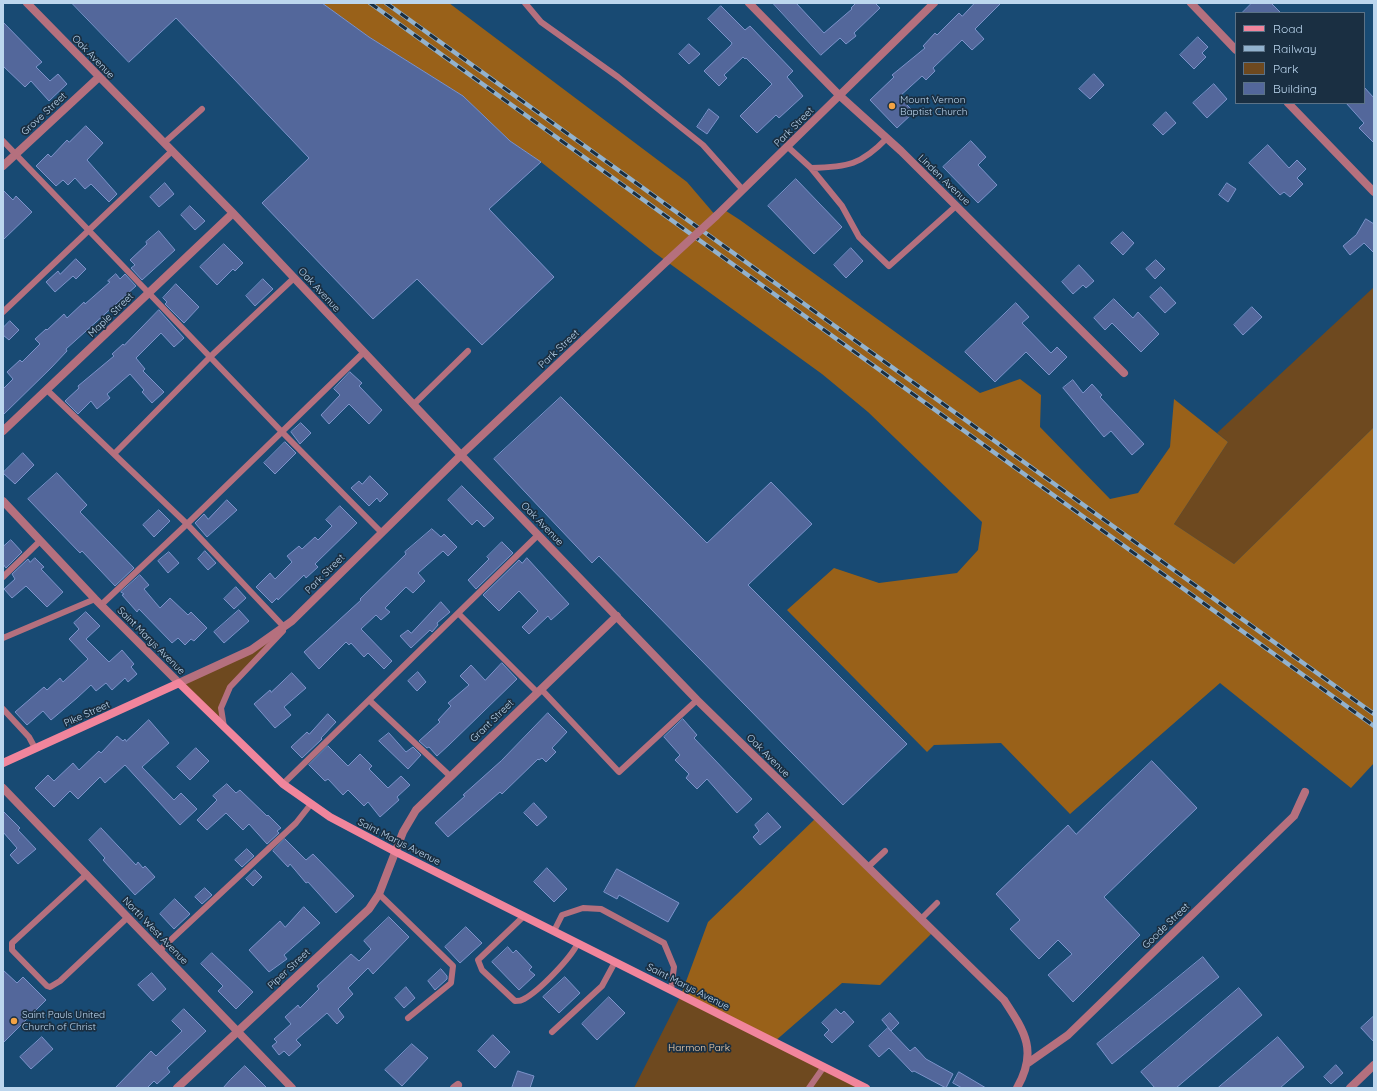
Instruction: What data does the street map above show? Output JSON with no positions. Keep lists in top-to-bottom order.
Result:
{
  "streets": {
    "main road": ["Saint Marys Avenue", "Pike Street"],
    "street": [
      "Oak Avenue",
      "Grove Street",
      "Park Street",
      "Linden Avenue",
      "Maple Street",
      "Grant Street",
      "Goode Street",
      "North West Avenue",
      "Piper Street"
    ]
  },
  "crossings": [
    ["Oak Avenue", "Grove Street"],
    ["Oak Avenue", "Park Street"],
    ["Oak Avenue", "Maple Street"],
    ["Oak Avenue", "Grant Street"],
    ["Oak Avenue", "Goode Street"],
    ["Park Street", "Linden Avenue"],
    ["Park Street", "Saint Marys Avenue"],
    ["Park Street", "Pike Street"],
    ["Saint Marys Avenue", "Pike Street"],
    ["Saint Marys Avenue", "Grant Street"],
    ["Saint Marys Avenue", "Piper Street"],
    ["Grant Street", "Piper Street"],
    ["North West Avenue", "Piper Street"]
  ],
  "parks": ["Harmon Park"],
  "places": ["Mount Vernon Baptist Church", "Saint Pauls United Church of Christ"],
  "legend": [
    "Road",
    "Railway",
    "Park",
    "Building"
  ]
}
